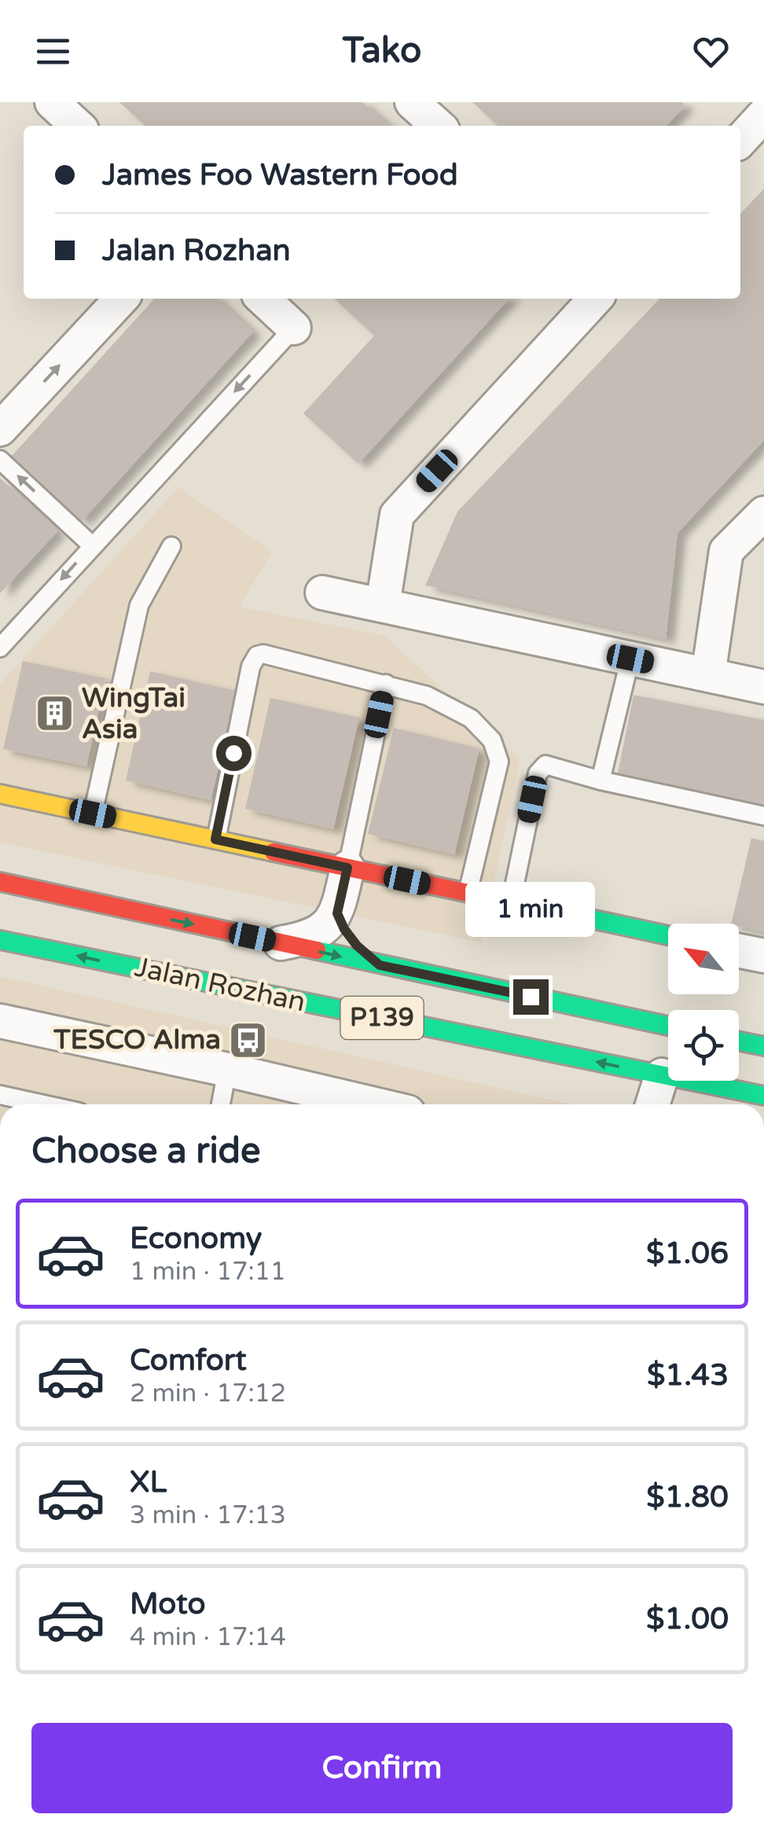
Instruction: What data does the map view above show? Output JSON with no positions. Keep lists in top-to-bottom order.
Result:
{
  "streets": {
    "main road": ["Jalan Rozhan", "P139"]
  },
  "places": {
    "building": ["WingTai Asia"],
    "bus stop": ["TESCO Alma"]
  },
  "north": "top left",
  "page": {
    "header": "Tako",
    "banner": ["James Foo Wastern Food", "Jalan Rozhan"],
    "bubble": "1 min",
    "heading": "Choose a ride",
    "list": [
      {
        "name": "Economy",
        "note": "1 min · 17:11",
        "value": "$1.06"
      },
      {
        "name": "Comfort",
        "note": "2 min · 17:12",
        "value": "$1.43"
      },
      {
        "name": "XL",
        "note": "3 min · 17:13",
        "value": "$1.80"
      },
      {
        "name": "Moto",
        "note": "4 min · 17:14",
        "value": "$1.00"
      }
    ],
    "buttons": "Confirm"
  }
}
